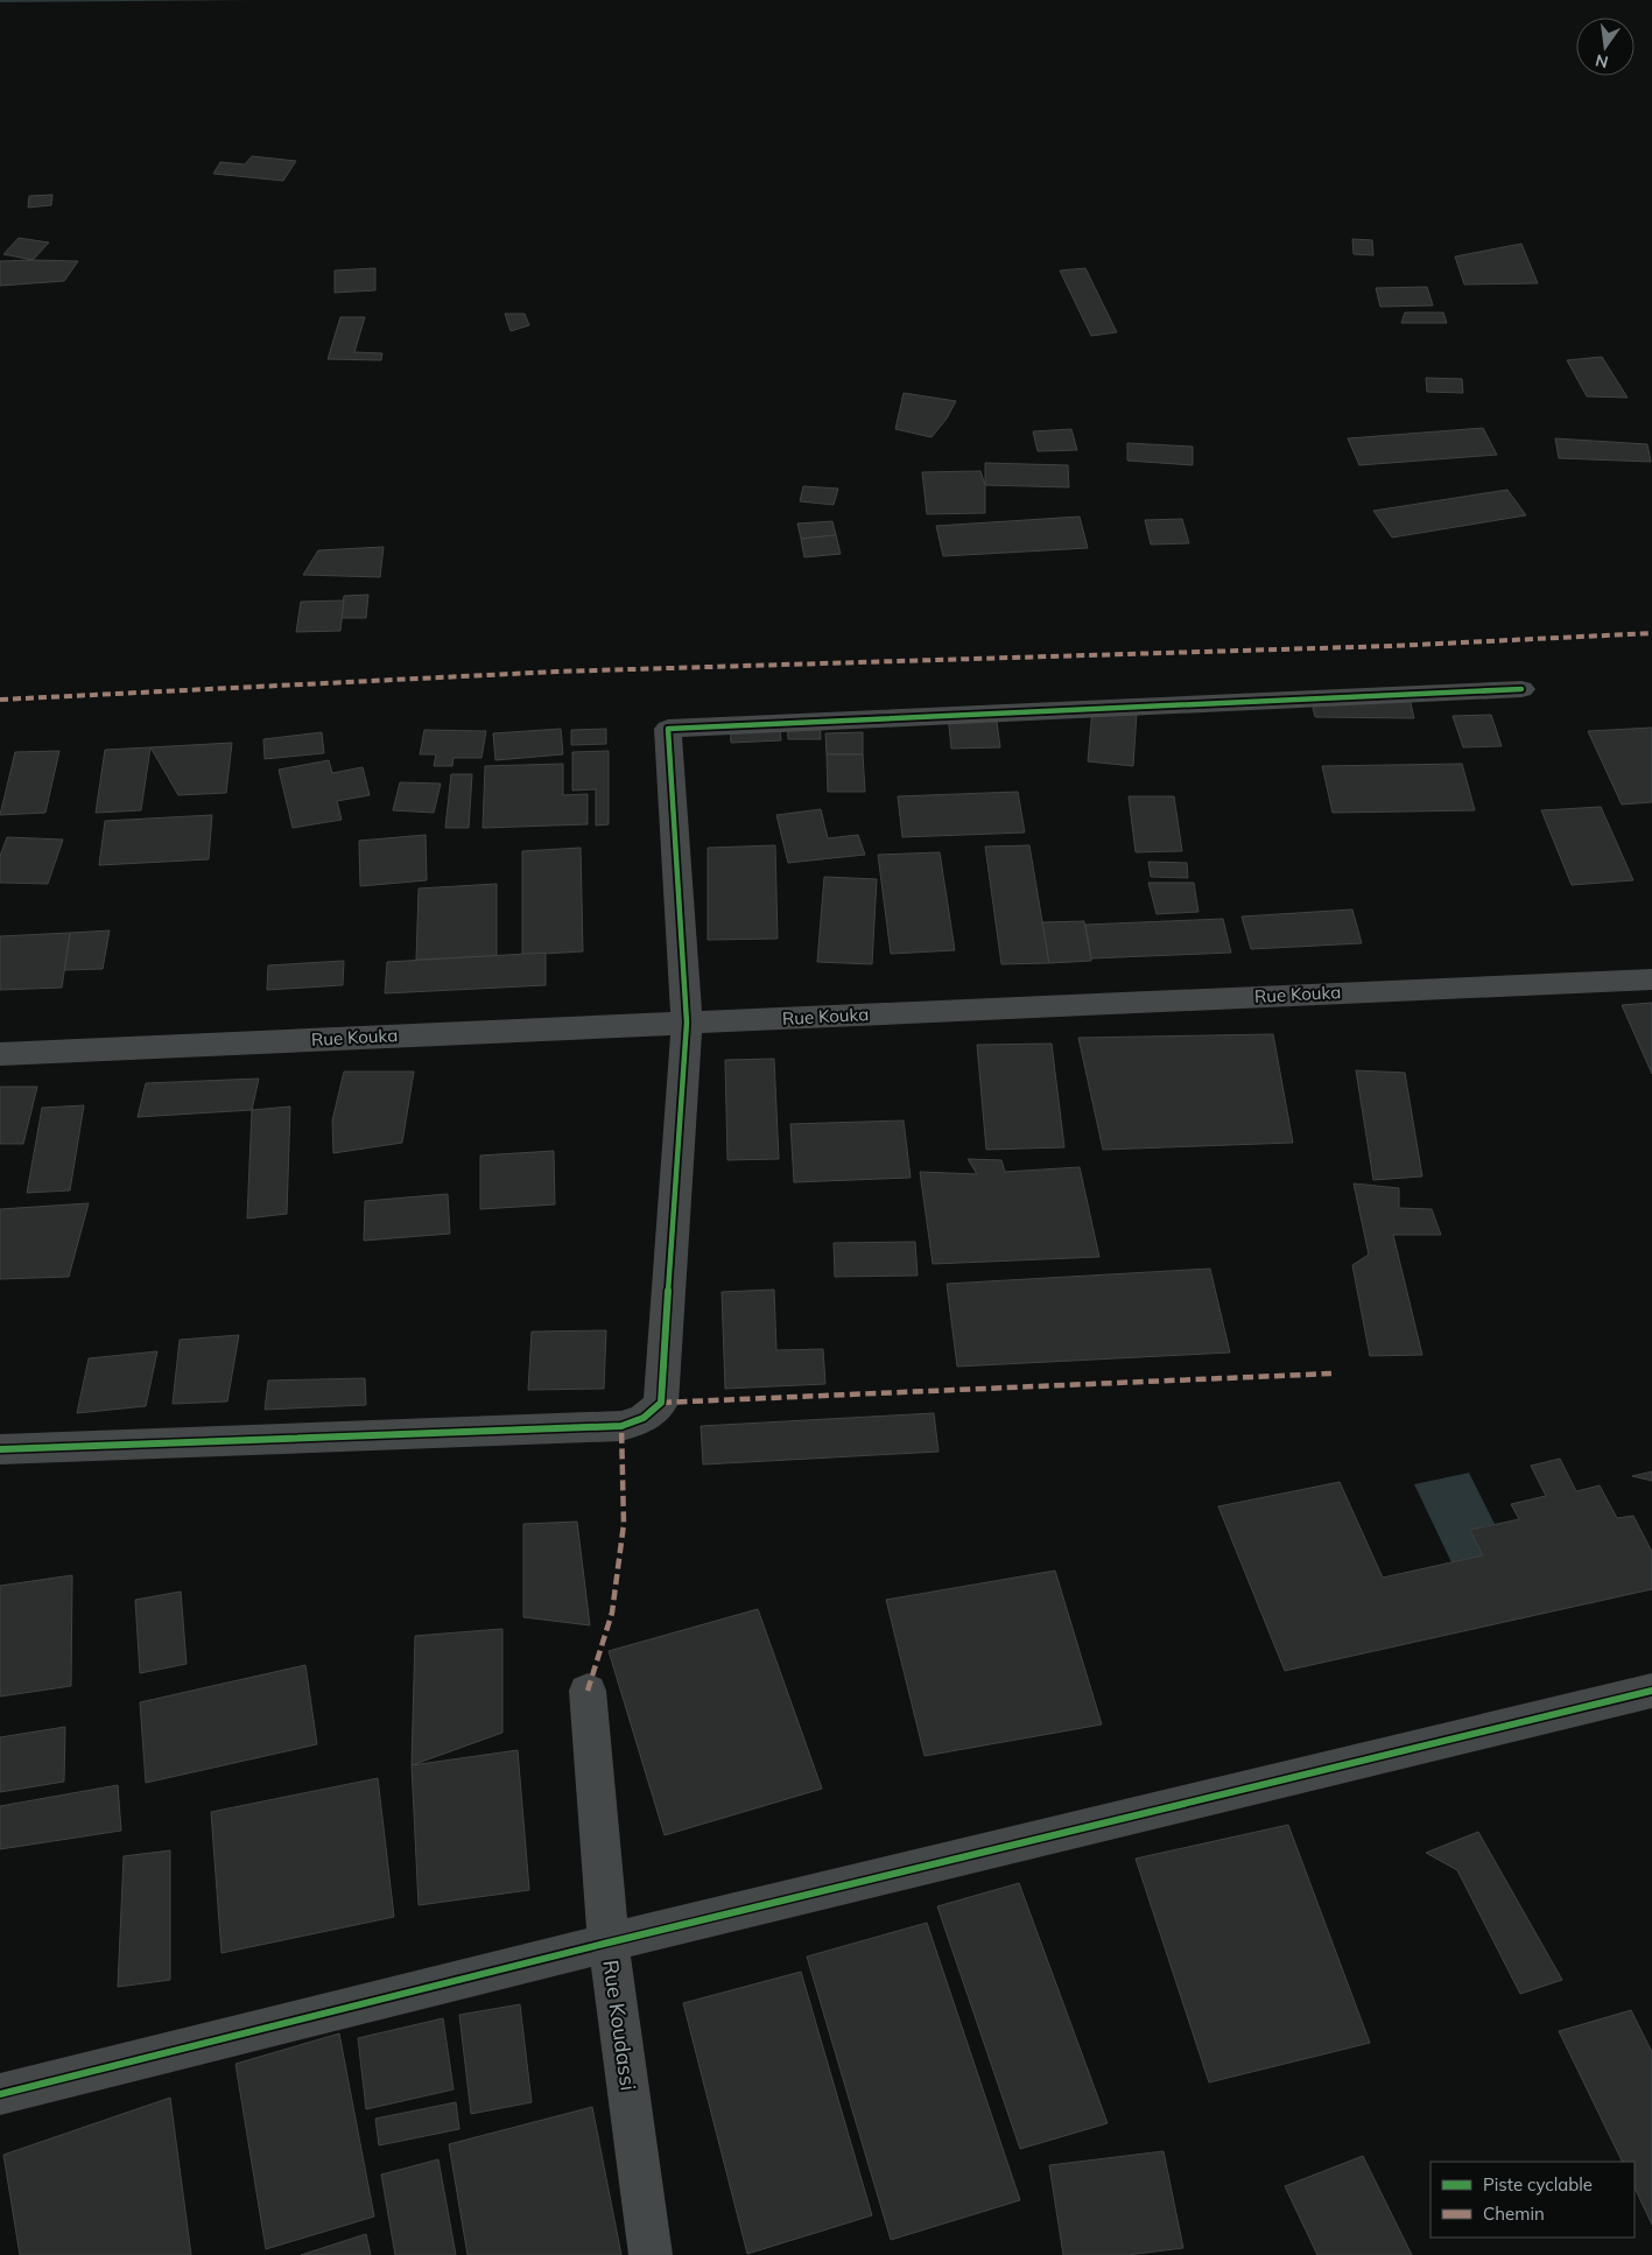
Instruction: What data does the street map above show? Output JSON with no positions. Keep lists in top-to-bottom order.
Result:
{
  "streets": {
    "street": ["Rue Kouka", "Rue Koudassi"]
  },
  "legend": ["Piste cyclable", "Chemin"],
  "north": "bottom"
}
